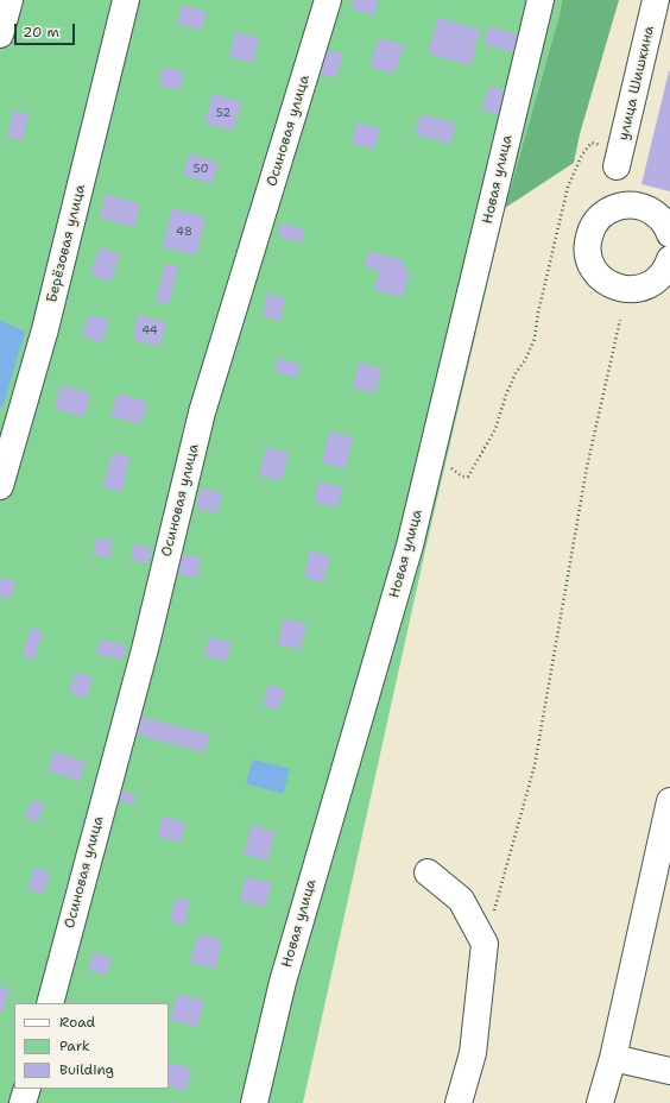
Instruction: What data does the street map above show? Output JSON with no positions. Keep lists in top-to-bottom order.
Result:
{
  "streets": {
    "street": [
      "улица Шишкина",
      "Осиновая улица",
      "Новая улица",
      "Берёзовая улица"
    ]
  },
  "house_numbers": [
    "52",
    "50",
    "48",
    "44"
  ],
  "legend": ["Road", "Park", "Building"],
  "scale_bar": "20 m"
}
